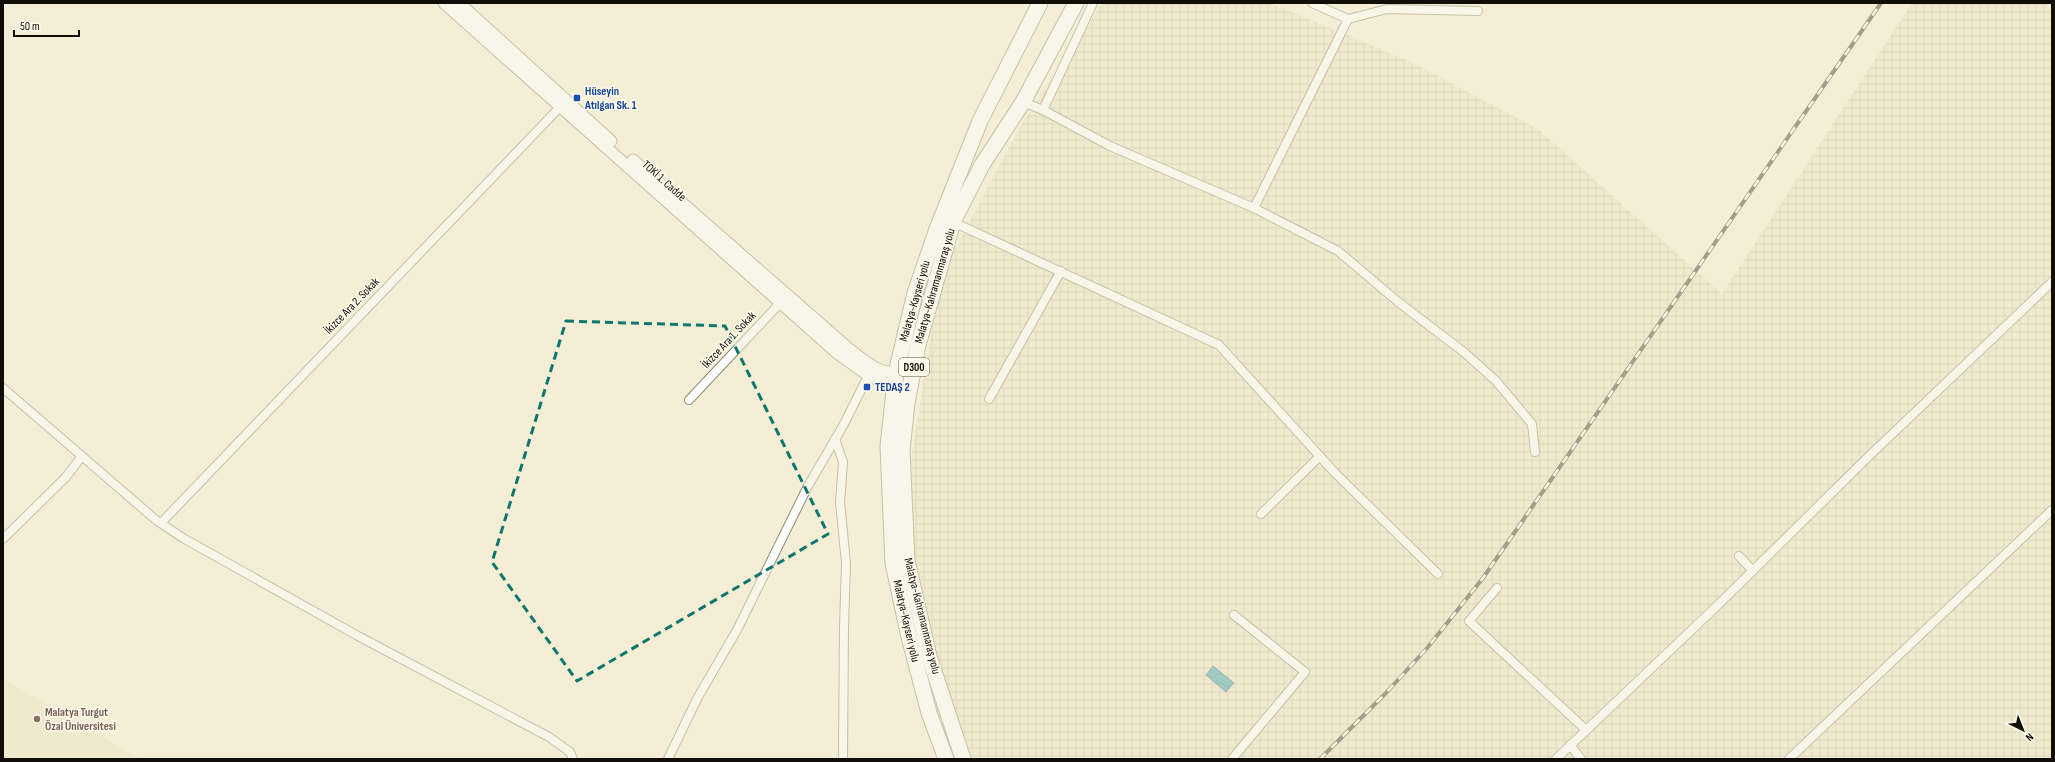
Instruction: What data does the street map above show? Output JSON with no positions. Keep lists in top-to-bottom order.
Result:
{
  "streets": {
    "highway": ["Malatya-Kahramanmaraş yolu", "Malatya-Kayseri yolu", "D300"],
    "main road": ["TOKİ 1. Cadde"],
    "street": ["İkizce Ara 2. Sokak", "İkizce Ara 1. Sokak"]
  },
  "crossings": [
    ["TOKİ 1. Cadde", "İkizce Ara 2. Sokak"],
    ["TOKİ 1. Cadde", "İkizce Ara 1. Sokak"]
  ],
  "places": {
    "transit": ["Hüseyin Atılgan Sk. 1", "TEDAŞ 2"],
    "other": ["Malatya Turgut Özal Üniversitesi"]
  },
  "scale_bar": "50 m",
  "north": "bottom right"
}
